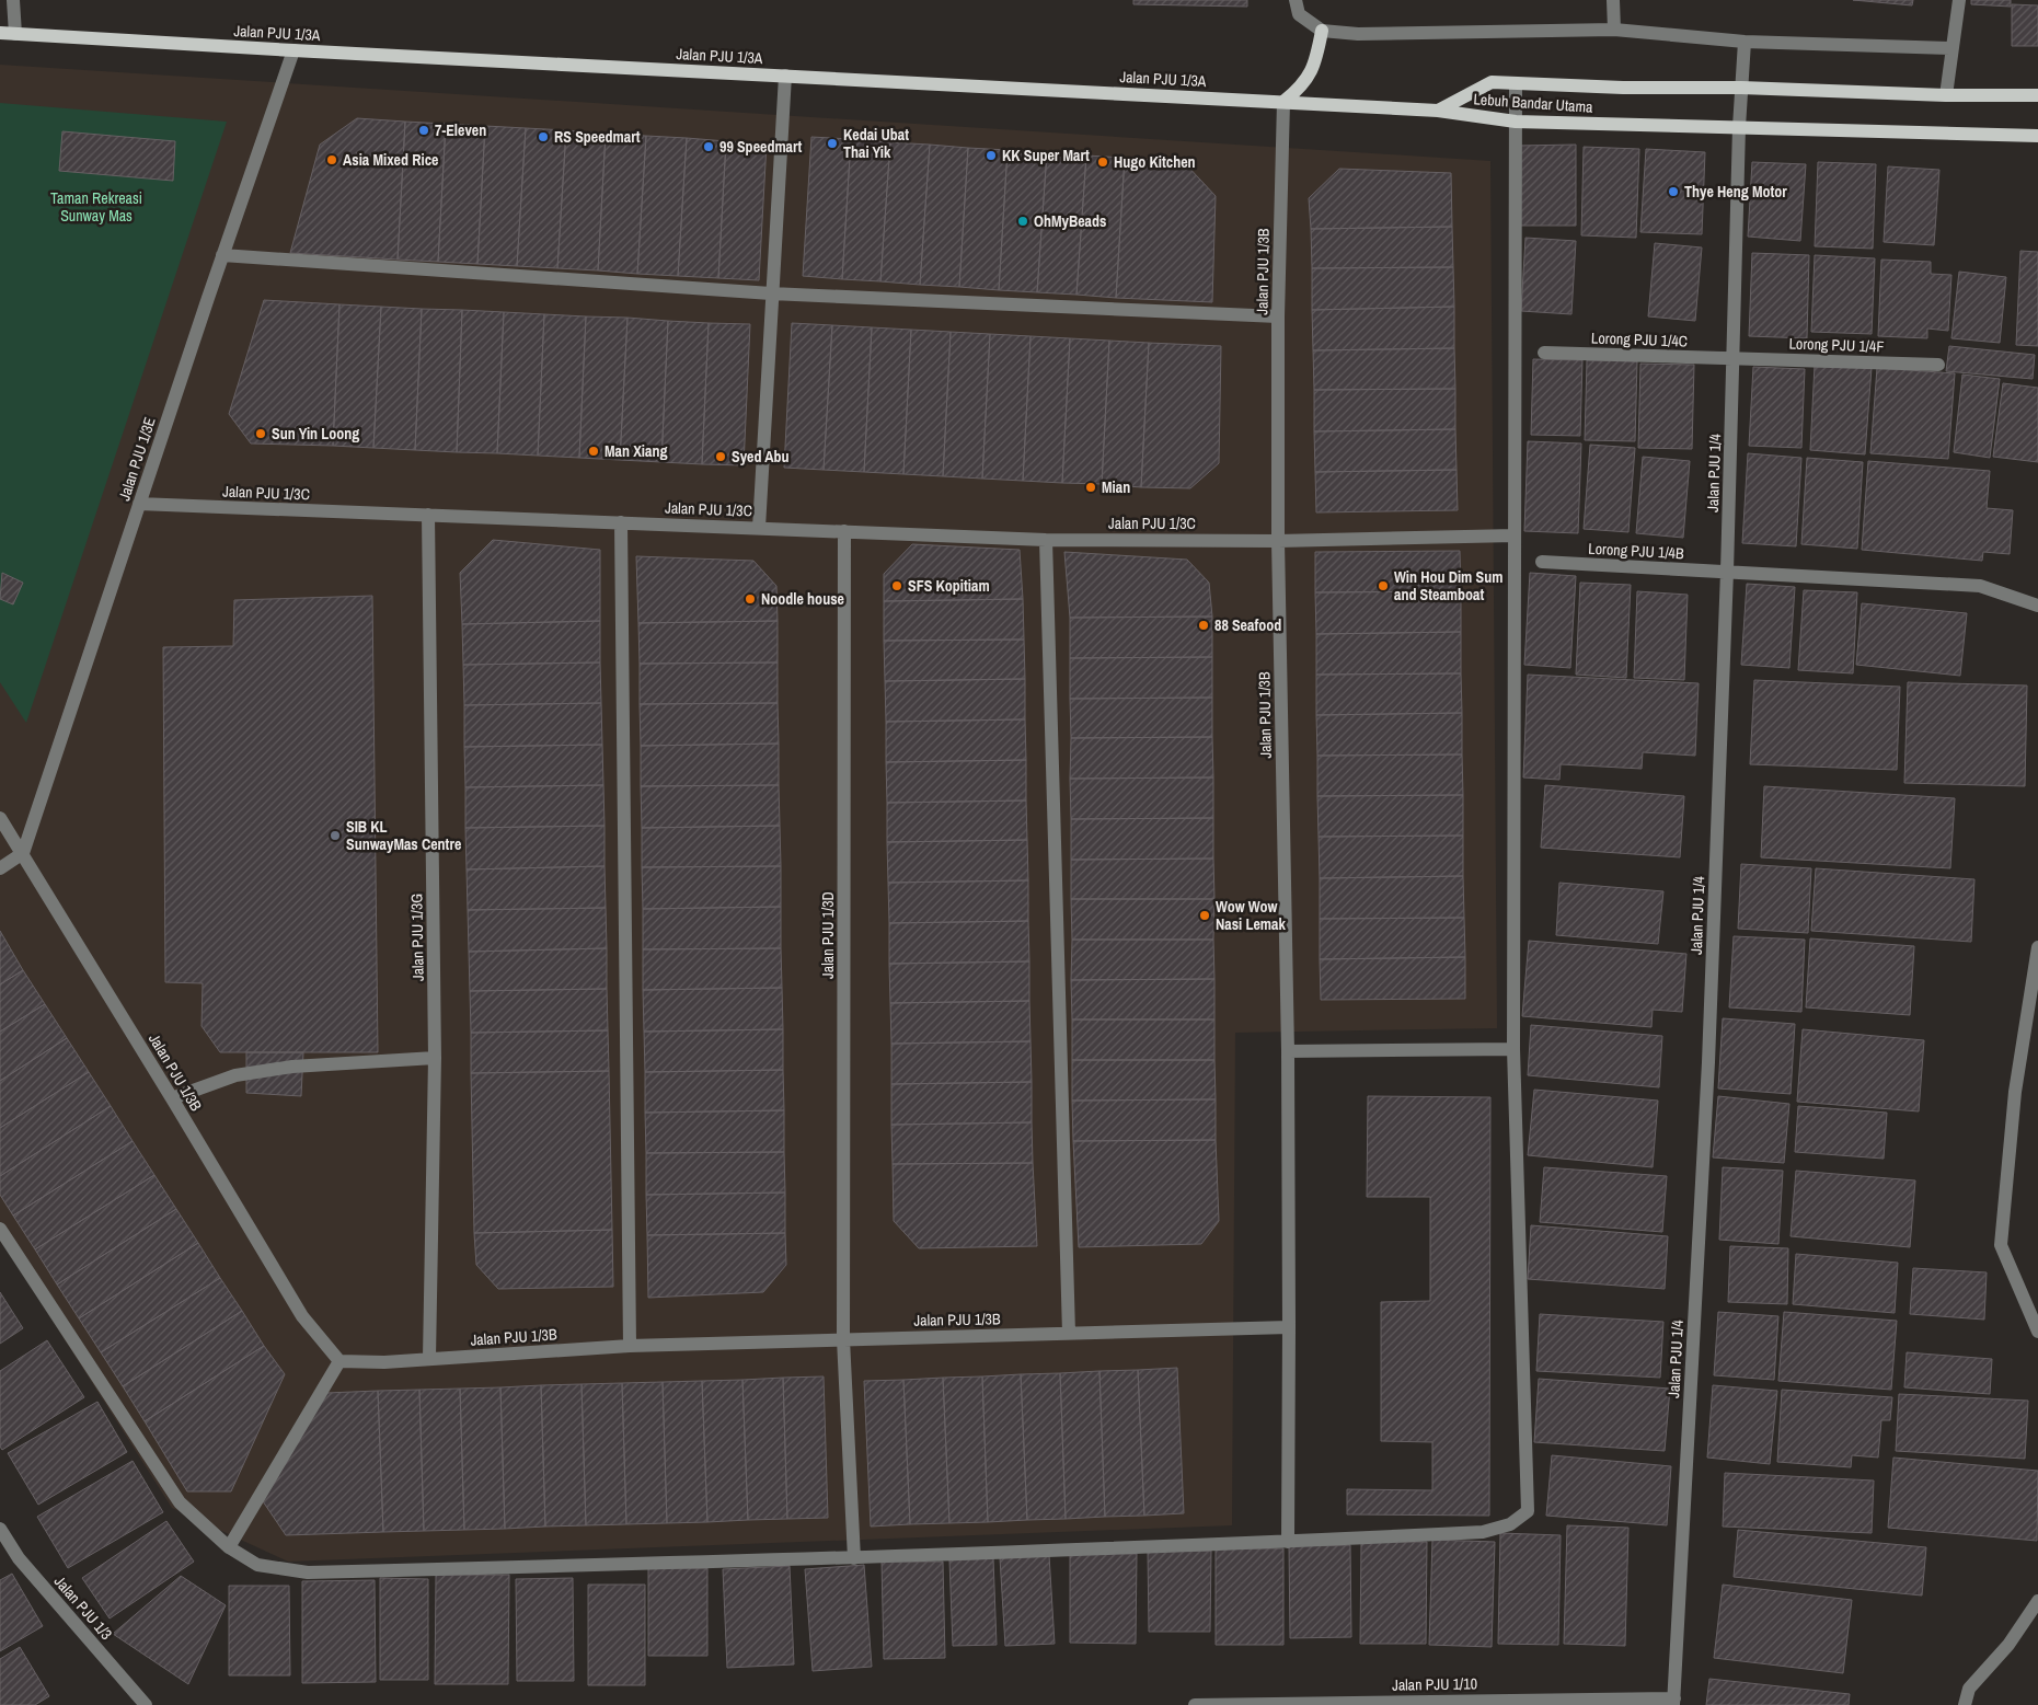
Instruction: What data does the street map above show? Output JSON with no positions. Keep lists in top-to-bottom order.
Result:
{
  "streets": {
    "main road": ["Jalan PJU 1/3A", "Lebuh Bandar Utama"],
    "street": [
      "Jalan PJU 1/3B",
      "Lorong PJU 1/4C",
      "Lorong PJU 1/4F",
      "Jalan PJU 1/3E",
      "Jalan PJU 1/4",
      "Jalan PJU 1/3C",
      "Lorong PJU 1/4B",
      "Jalan PJU 1/3D",
      "Jalan PJU 1/3G",
      "Jalan PJU 1/3",
      "Jalan PJU 1/10"
    ]
  },
  "crossings": [
    ["Jalan PJU 1/3A", "Lebuh Bandar Utama"],
    ["Jalan PJU 1/3A", "Jalan PJU 1/3B"],
    ["Jalan PJU 1/3A", "Jalan PJU 1/3E"],
    ["Lebuh Bandar Utama", "Jalan PJU 1/4"],
    ["Jalan PJU 1/3B", "Jalan PJU 1/3E"],
    ["Jalan PJU 1/3B", "Jalan PJU 1/3C"],
    ["Jalan PJU 1/3B", "Jalan PJU 1/3D"],
    ["Jalan PJU 1/3B", "Jalan PJU 1/3G"],
    ["Lorong PJU 1/4C", "Lorong PJU 1/4F"],
    ["Lorong PJU 1/4C", "Jalan PJU 1/4"],
    ["Lorong PJU 1/4F", "Jalan PJU 1/4"],
    ["Jalan PJU 1/3E", "Jalan PJU 1/3C"],
    ["Jalan PJU 1/4", "Lorong PJU 1/4B"],
    ["Jalan PJU 1/4", "Jalan PJU 1/10"],
    ["Jalan PJU 1/3C", "Jalan PJU 1/3D"],
    ["Jalan PJU 1/3C", "Jalan PJU 1/3G"]
  ],
  "parks": ["Taman Rekreasi Sunway Mas"],
  "places": [
    "7-Eleven",
    "RS Speedmart",
    "Kedai Ubat Thai Yik",
    "99 Speedmart",
    "KK Super Mart",
    "Asia Mixed Rice",
    "Hugo Kitchen",
    "Thye Heng Motor",
    "OhMyBeads",
    "Sun Yin Loong",
    "Man Xiang",
    "Syed Abu",
    "Mian",
    "SFS Kopitiam",
    "Win Hou Dim Sum and Steamboat",
    "Noodle house",
    "88 Seafood",
    "SIB KL SunwayMas Centre",
    "Wow Wow Nasi Lemak"
  ]
}
